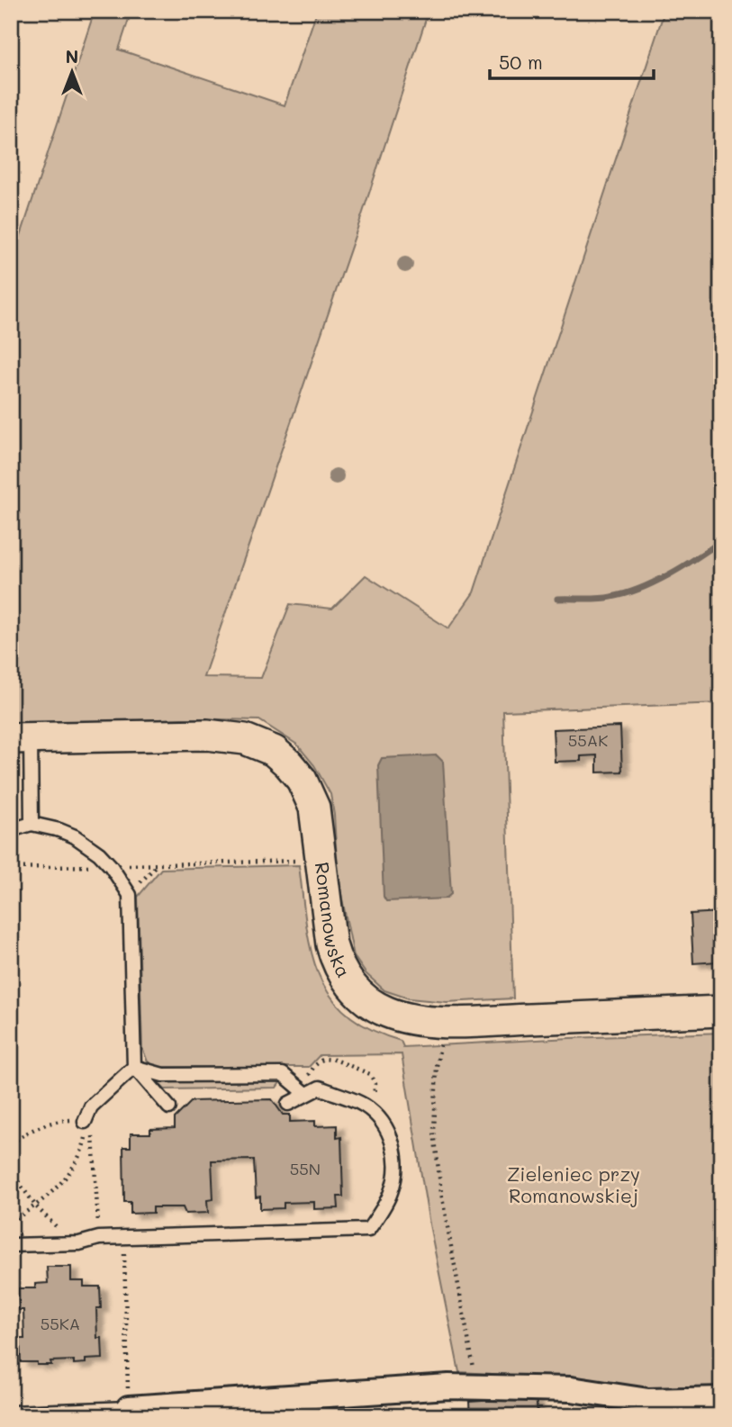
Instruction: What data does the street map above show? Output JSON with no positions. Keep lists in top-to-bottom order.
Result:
{
  "streets": {
    "street": ["Romanowska"]
  },
  "parks": ["Zieleniec przy Romanowskiej"],
  "house_numbers": ["55AK", "55N", "55KA"],
  "scale_bar": "50 m",
  "north": "top"
}
